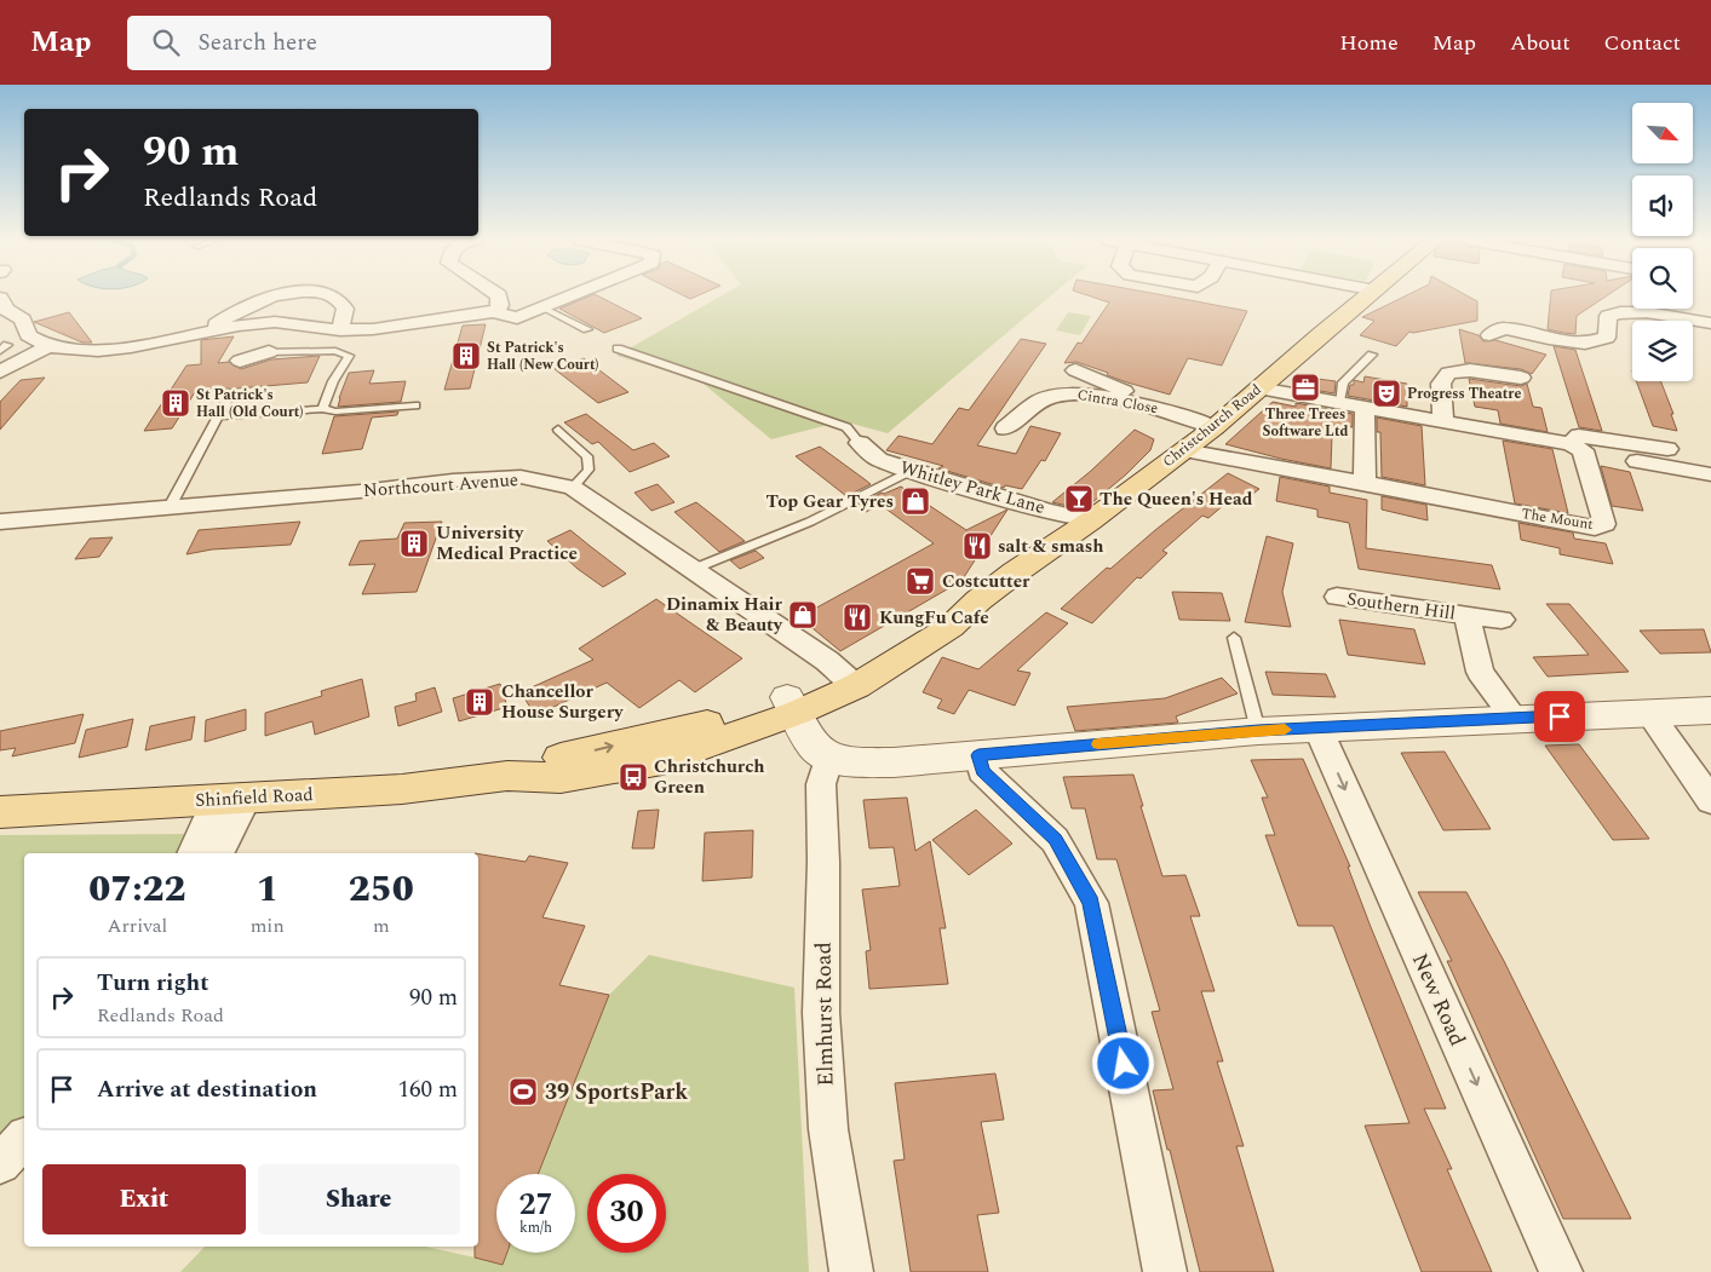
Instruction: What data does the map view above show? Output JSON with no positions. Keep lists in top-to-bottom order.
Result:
{
  "streets": {
    "main road": ["Christchurch Road", "Shinfield Road"],
    "street": [
      "Cintra Close",
      "Northcourt Avenue",
      "Whitley Park Lane",
      "The Mount",
      "Southern Hill",
      "New Road",
      "Elmhurst Road"
    ]
  },
  "crossings": [
    ["Cintra Close", "Christchurch Road"],
    ["Christchurch Road", "Northcourt Avenue"],
    ["Christchurch Road", "Whitley Park Lane"],
    ["Christchurch Road", "The Mount"],
    ["Christchurch Road", "Shinfield Road"]
  ],
  "one_way": ["New Road"],
  "places": {
    "building": [
      "St Patrick's Hall (New Court)",
      "St Patrick's Hall (Old Court)",
      "University Medical Practice",
      "Chancellor House Surgery"
    ],
    "office": ["Three Trees Software Ltd"],
    "theatre": ["Progress Theatre"],
    "bar": ["The Queen's Head"],
    "shop": ["Top Gear Tyres", "Dinamix Hair & Beauty"],
    "restaurant": ["salt & smash", "KungFu Cafe"],
    "supermarket": ["Costcutter"],
    "bus stop": ["Christchurch Green"],
    "sports": ["39 SportsPark"]
  },
  "north": "bottom right",
  "page": {
    "header": "Map",
    "search": "Search here",
    "nav": [
      "Home",
      "Map",
      "About",
      "Contact"
    ],
    "turn": ["90 m", "Redlands Road"],
    "eta": [
      "07:22",
      "Arrival",
      "1",
      "min",
      "250",
      "m"
    ],
    "list": [
      {
        "name": "Turn right",
        "note": "Redlands Road",
        "value": "90 m"
      },
      {
        "name": "Arrive at destination",
        "value": "160 m"
      }
    ],
    "buttons": ["Exit", "Share"],
    "speed": "27 km/h",
    "limit": "30"
  }
}
